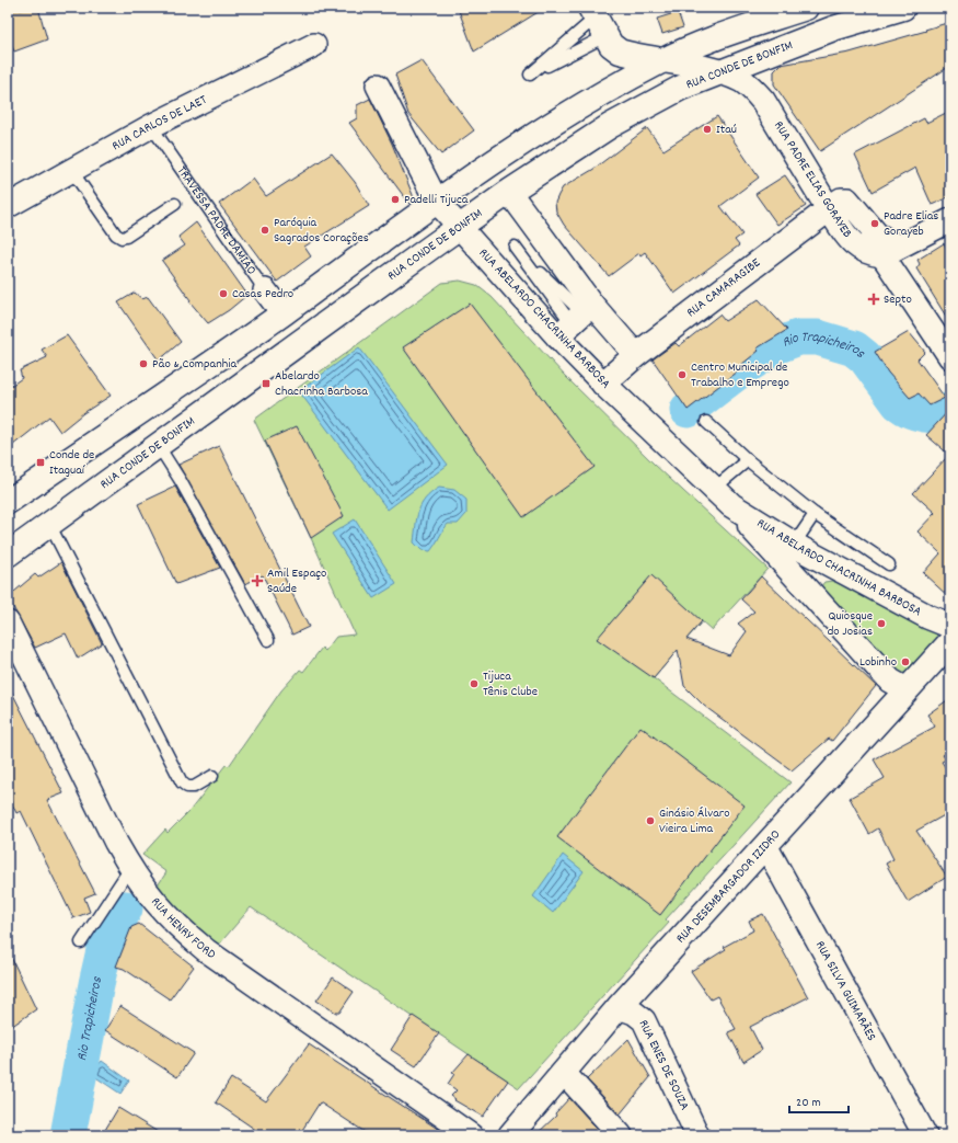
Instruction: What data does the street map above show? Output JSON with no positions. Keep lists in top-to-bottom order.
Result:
{
  "streets": {
    "main road": [
      "RUA CONDE DE BONFIM",
      "RUA PADRE ELIAS GORAYEB",
      "RUA CAMARAGIBE",
      "RUA ABELARDO CHACRINHA BARBOSA",
      "RUA DESEMBARGADOR IZIDRO"
    ],
    "street": [
      "RUA CARLOS DE LAET",
      "TRAVESSA PADRE DAMIÃO",
      "RUA HENRY FORD",
      "RUA SILVA GUIMARÃES",
      "RUA ENES DE SOUZA"
    ]
  },
  "crossings": [
    ["RUA CONDE DE BONFIM", "RUA PADRE ELIAS GORAYEB"],
    ["RUA CONDE DE BONFIM", "RUA ABELARDO CHACRINHA BARBOSA"],
    ["RUA CARLOS DE LAET", "TRAVESSA PADRE DAMIÃO"],
    ["RUA PADRE ELIAS GORAYEB", "RUA CAMARAGIBE"],
    ["RUA CAMARAGIBE", "RUA ABELARDO CHACRINHA BARBOSA"],
    ["RUA ABELARDO CHACRINHA BARBOSA", "RUA DESEMBARGADOR IZIDRO"],
    ["RUA DESEMBARGADOR IZIDRO", "RUA SILVA GUIMARÃES"],
    ["RUA DESEMBARGADOR IZIDRO", "RUA ENES DE SOUZA"]
  ],
  "water": ["Rio Trapicheiros"],
  "places": {
    "other": [
      "Itaú",
      "Padelli Tijuca",
      "Padre Elias Gorayeb",
      "Paróquia Sagrados Corações",
      "Casas Pedro",
      "Pão & Companhia",
      "Centro Municipal de Trabalho e Emprego",
      "Quiosque do Josias",
      "Lobinho",
      "Tijuca Tênis Clube",
      "Ginásio Álvaro Vieira Lima"
    ],
    "health": ["Septo", "Amil Espaço Saúde"],
    "transit": ["Abelardo Chacrinha Barbosa", "Conde de Itaguaí"]
  },
  "scale_bar": "20 m"
}
